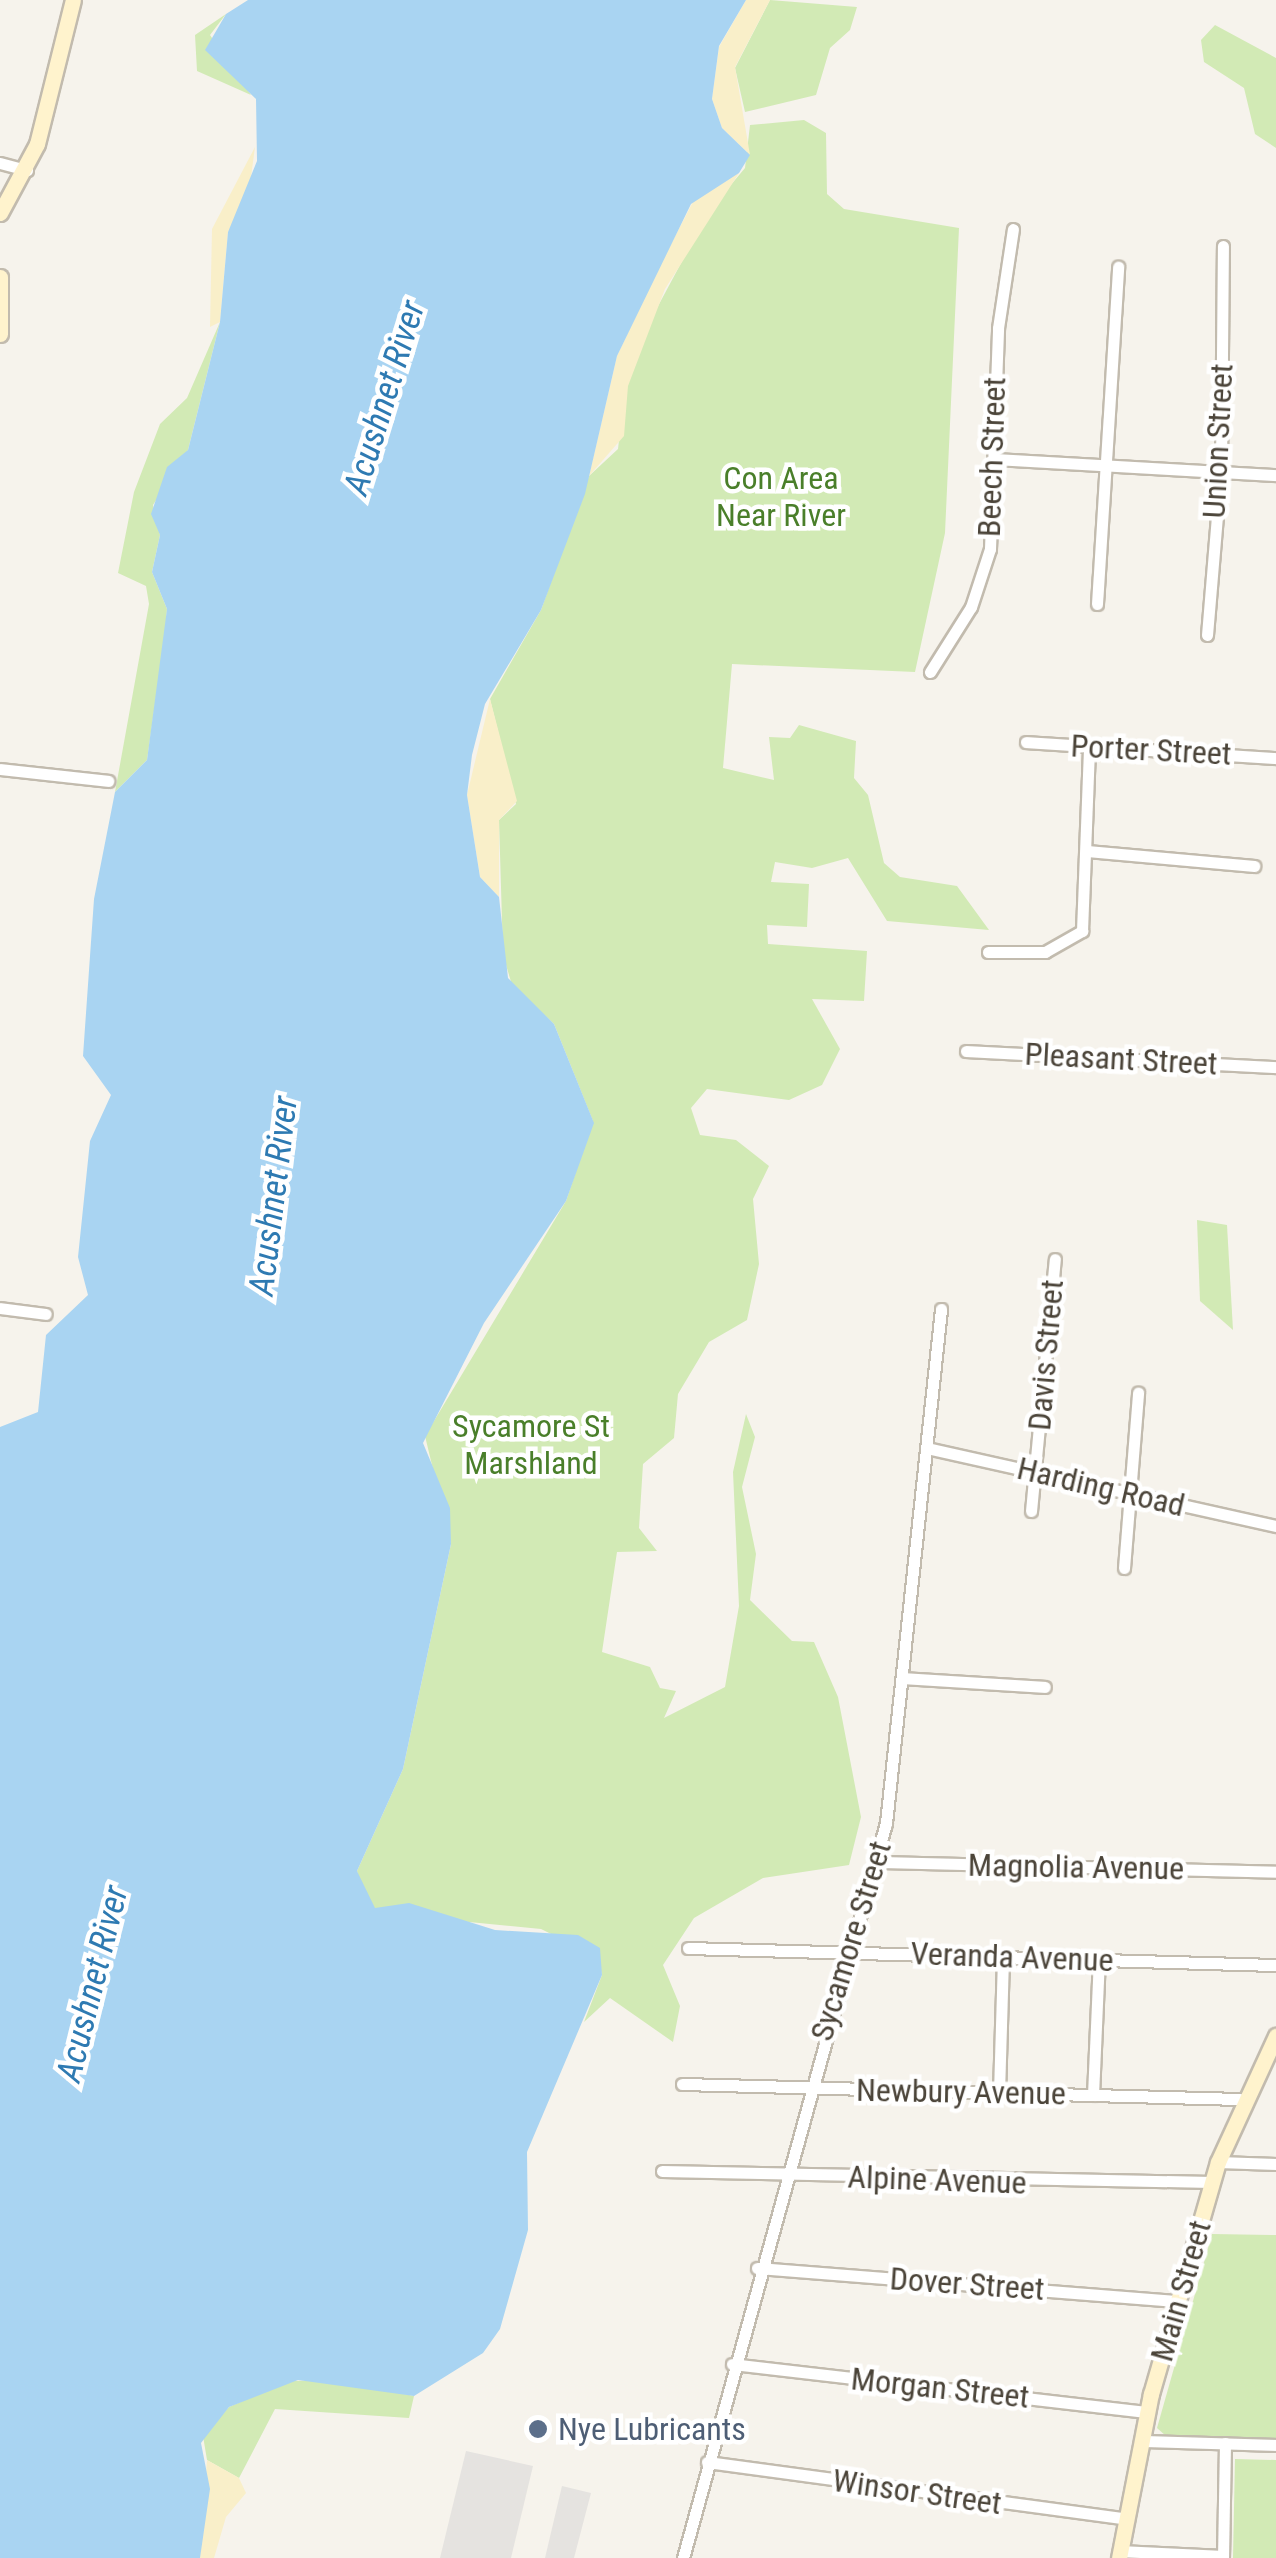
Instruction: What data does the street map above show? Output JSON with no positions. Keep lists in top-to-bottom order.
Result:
{
  "streets": {
    "main road": ["Main Street"],
    "street": [
      "Union Street",
      "Beech Street",
      "Porter Street",
      "Pleasant Street",
      "Davis Street",
      "Harding Road",
      "Magnolia Avenue",
      "Sycamore Street",
      "Veranda Avenue",
      "Newbury Avenue",
      "Alpine Avenue",
      "Dover Street",
      "Morgan Street",
      "Winsor Street"
    ]
  },
  "crossings": [
    ["Davis Street", "Harding Road"],
    ["Harding Road", "Sycamore Street"],
    ["Magnolia Avenue", "Sycamore Street"],
    ["Sycamore Street", "Veranda Avenue"],
    ["Sycamore Street", "Newbury Avenue"],
    ["Sycamore Street", "Alpine Avenue"],
    ["Sycamore Street", "Dover Street"],
    ["Sycamore Street", "Morgan Street"],
    ["Sycamore Street", "Winsor Street"],
    ["Newbury Avenue", "Main Street"],
    ["Alpine Avenue", "Main Street"],
    ["Dover Street", "Main Street"],
    ["Main Street", "Morgan Street"],
    ["Main Street", "Winsor Street"]
  ],
  "water": ["Acushnet River"],
  "parks": ["Con Area Near River", "Sycamore St Marshland"],
  "places": ["Nye Lubricants"]
}
